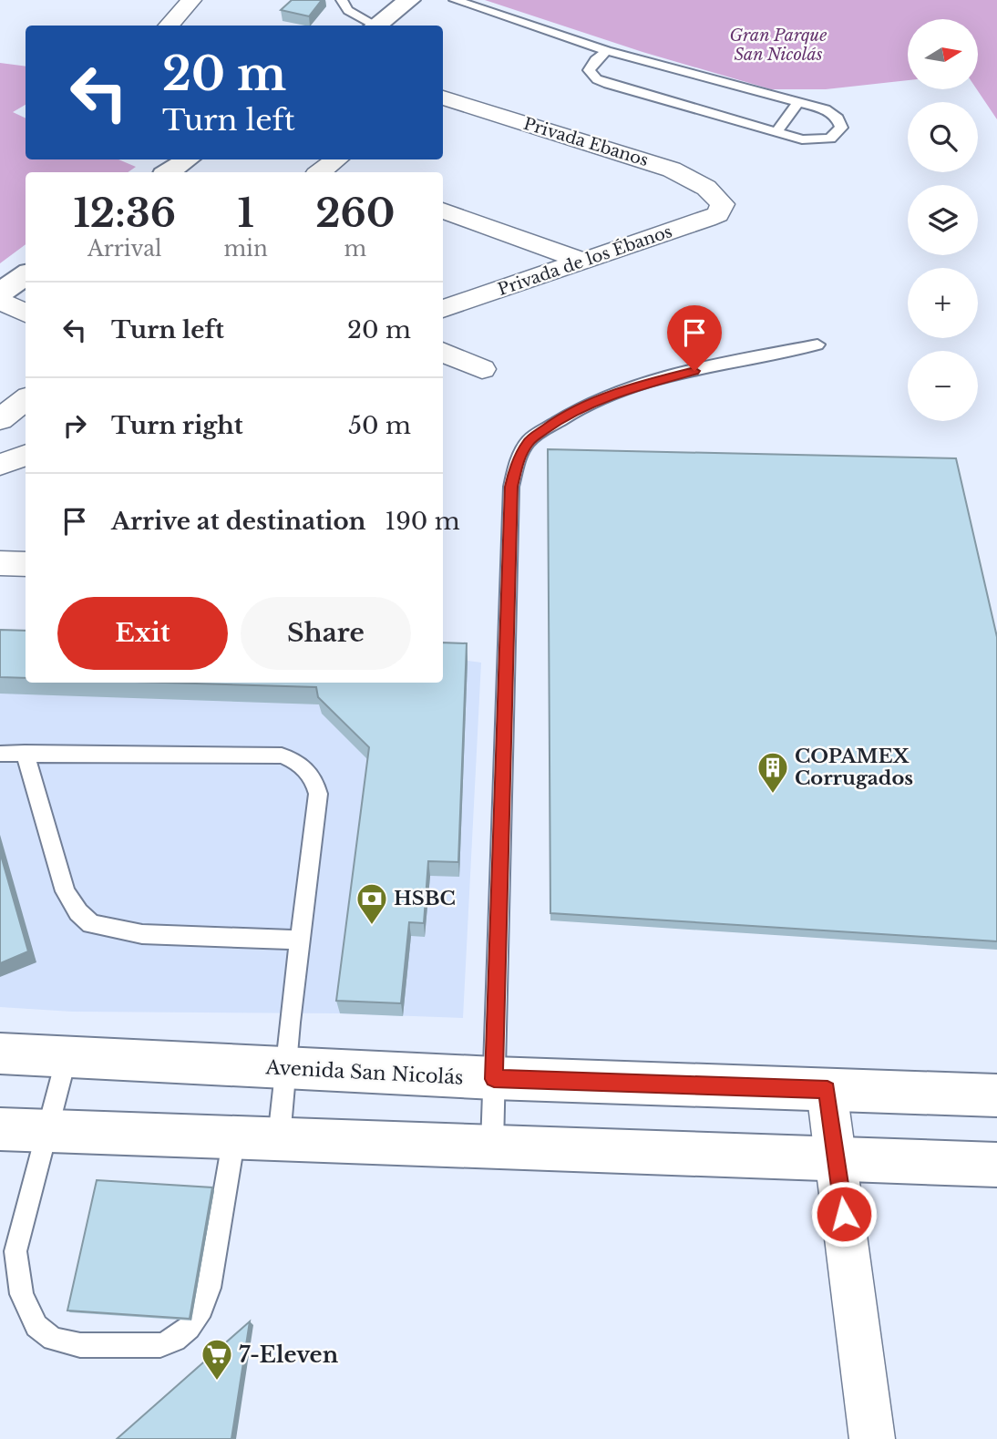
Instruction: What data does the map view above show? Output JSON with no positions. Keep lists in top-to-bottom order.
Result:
{
  "streets": {
    "street": ["Privada Ebanos", "Privada de los Ébanos", "Avenida San Nicolás"]
  },
  "crossings": [
    ["Privada Ebanos", "Privada de los Ébanos"]
  ],
  "parks": ["Gran Parque San Nicolás"],
  "places": {
    "building": ["COPAMEX Corrugados"],
    "bank": ["HSBC"],
    "supermarket": ["7-Eleven"]
  },
  "north": "right",
  "page": {
    "map_buttons": ["+", "−"],
    "turn": ["20 m", "Turn left"],
    "eta": [
      "12:36",
      "Arrival",
      "1",
      "min",
      "260",
      "m"
    ],
    "list": [
      {
        "name": "Turn left",
        "value": "20 m"
      },
      {
        "name": "Turn right",
        "value": "50 m"
      },
      {
        "name": "Arrive at destination",
        "value": "190 m"
      }
    ],
    "buttons": ["Exit", "Share"]
  }
}
